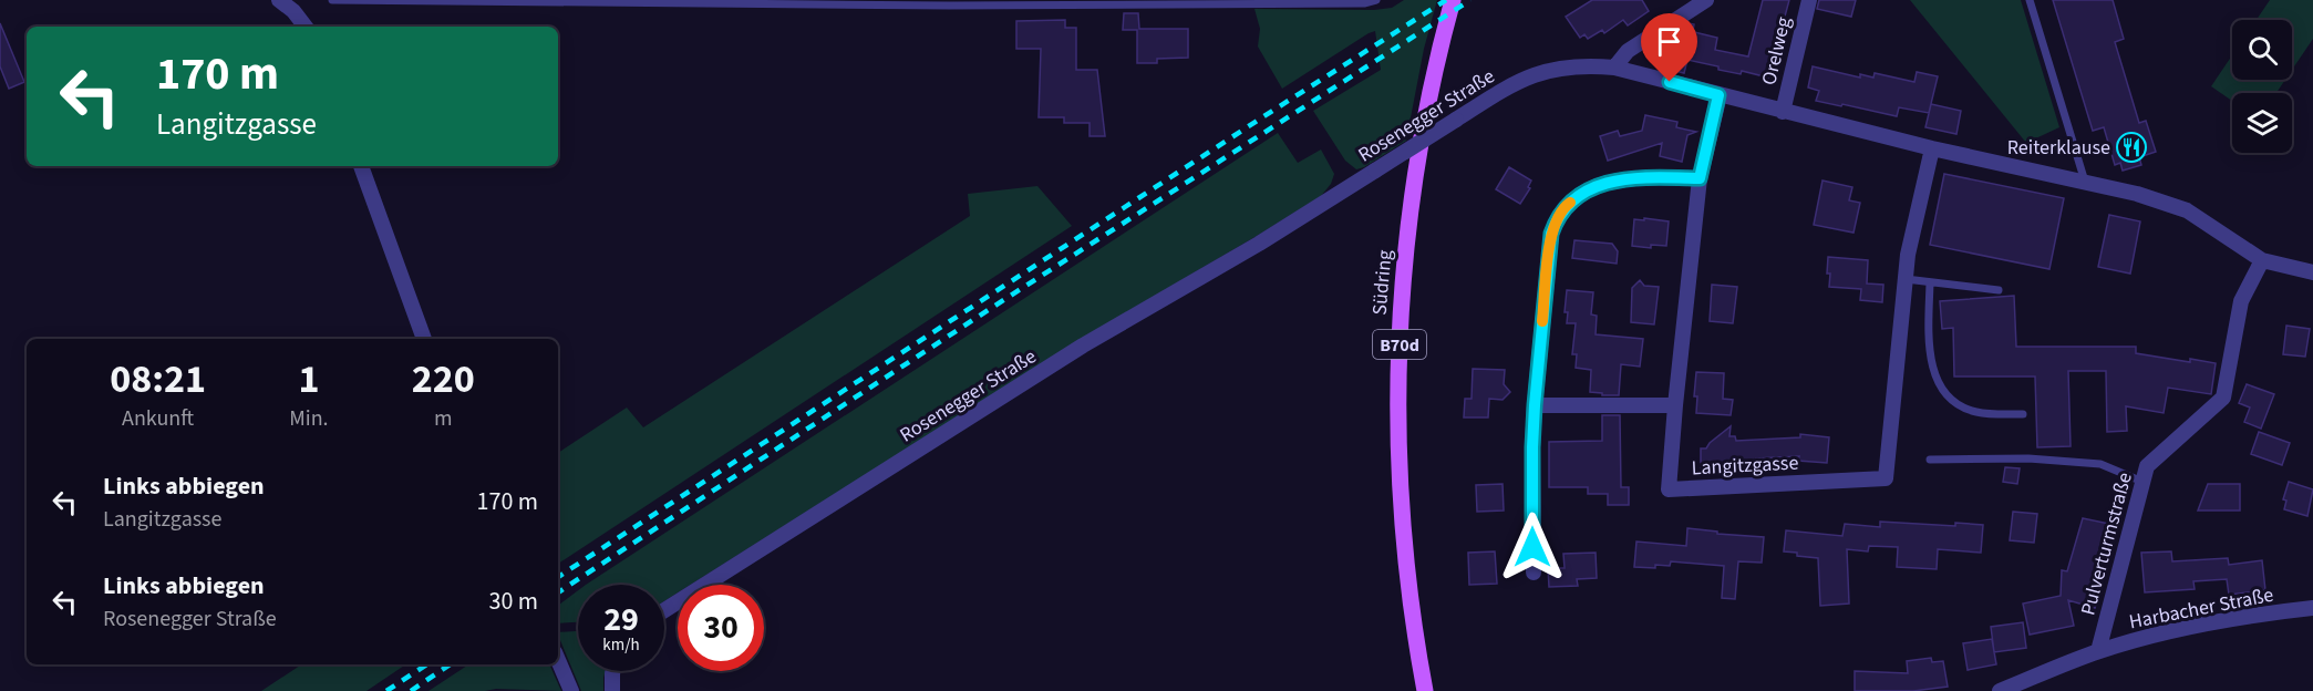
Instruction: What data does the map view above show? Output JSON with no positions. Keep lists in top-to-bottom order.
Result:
{
  "streets": {
    "main road": ["Südring", "B70d"],
    "street": [
      "Orelweg",
      "Rosenegger Straße",
      "Langitzgasse",
      "Pulverturmstraße",
      "Harbacher Straße"
    ]
  },
  "crossings": [
    ["Orelweg", "Rosenegger Straße"],
    ["Rosenegger Straße", "Langitzgasse"],
    ["Rosenegger Straße", "Pulverturmstraße"],
    ["Pulverturmstraße", "Harbacher Straße"]
  ],
  "places": {
    "restaurant": ["Reiterklause"]
  },
  "page": {
    "turn": ["170 m", "Langitzgasse"],
    "eta": [
      "08:21",
      "Ankunft",
      "1",
      "Min.",
      "220",
      "m"
    ],
    "list": [
      {
        "name": "Links abbiegen",
        "note": "Langitzgasse",
        "value": "170 m"
      },
      {
        "name": "Links abbiegen",
        "note": "Rosenegger Straße",
        "value": "30 m"
      }
    ],
    "speed": "29 km/h",
    "limit": "30"
  }
}
